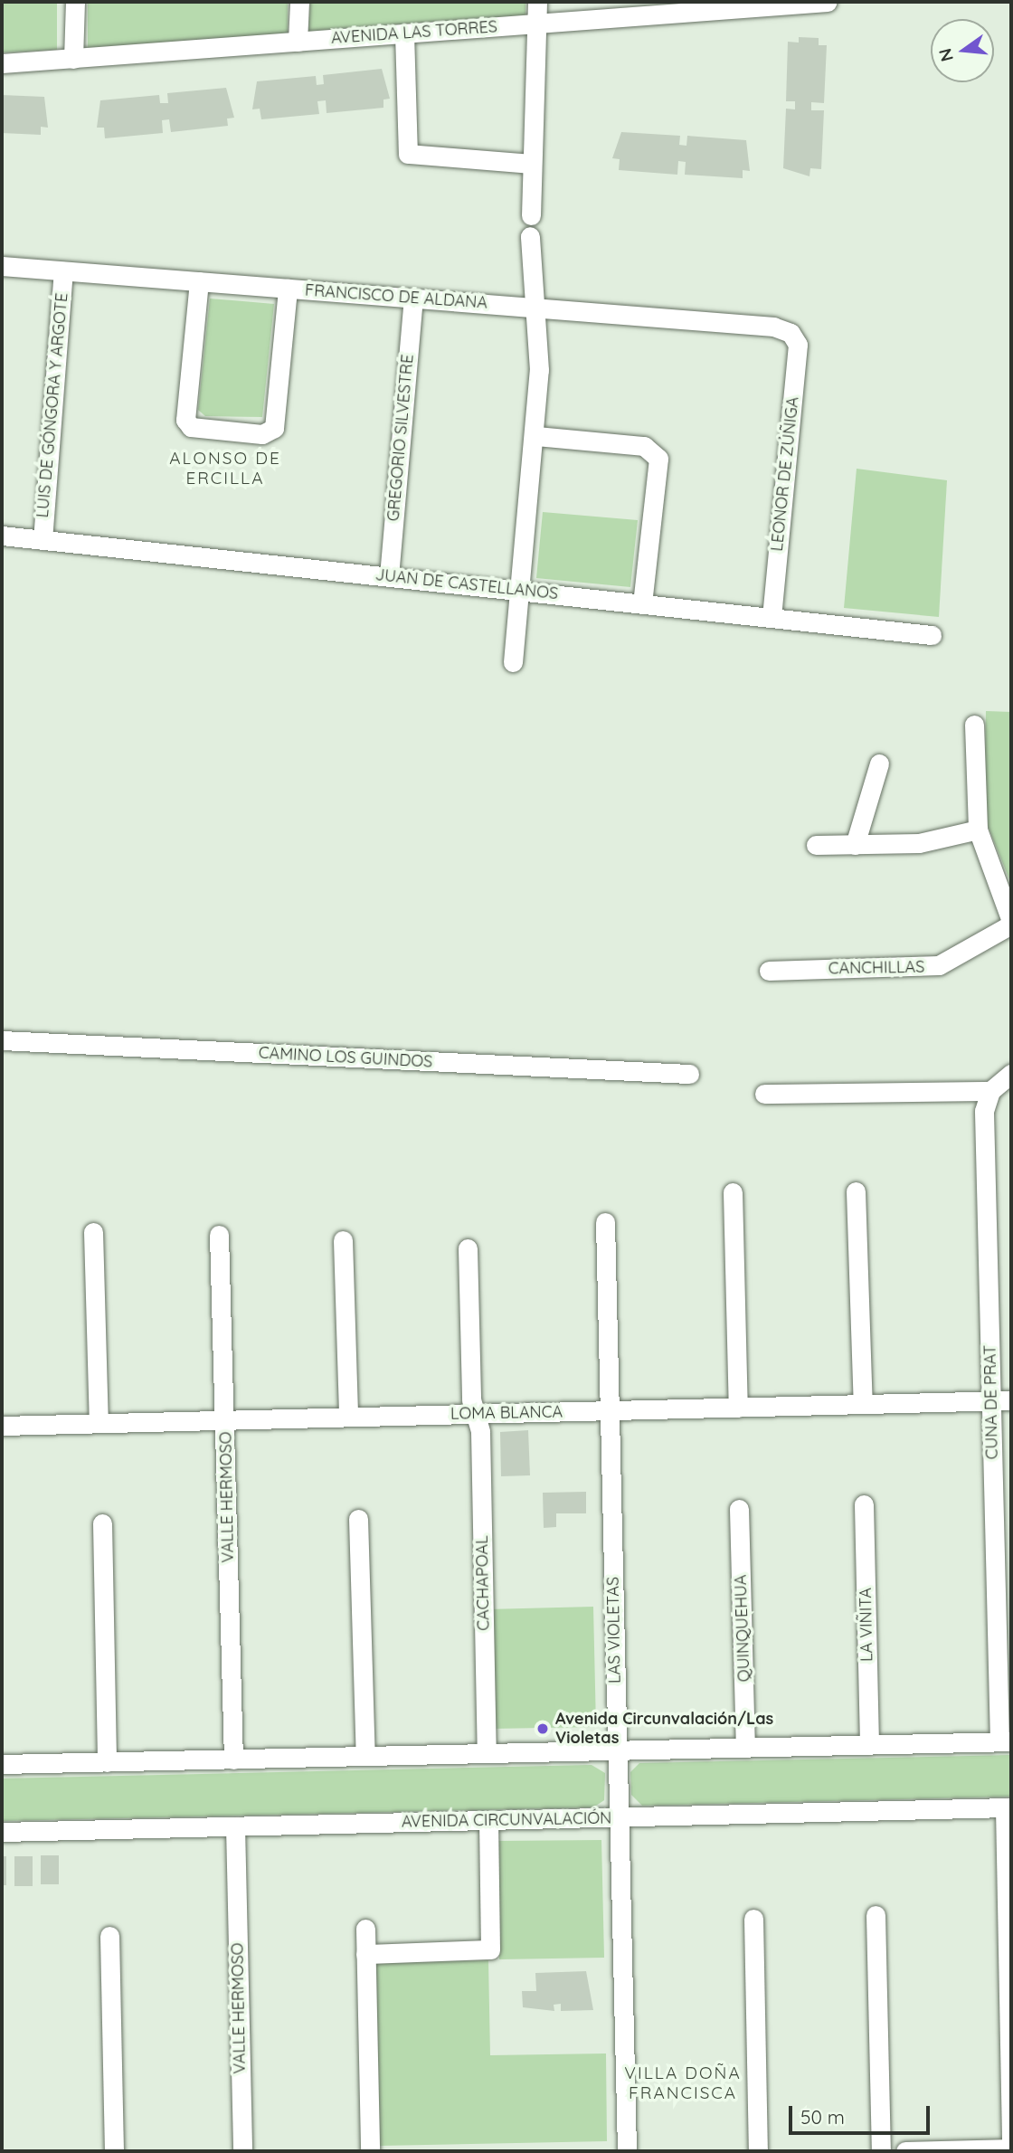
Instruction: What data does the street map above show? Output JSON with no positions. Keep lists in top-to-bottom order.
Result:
{
  "streets": {
    "street": [
      "AVENIDA LAS TORRES",
      "FRANCISCO DE ALDANA",
      "LUIS DE GÓNGORA Y ARGOTE",
      "GREGORIO SILVESTRE",
      "LEONOR DE ZÚÑIGA",
      "JUAN DE CASTELLANOS",
      "CANCHILLAS",
      "CAMINO LOS GUINDOS",
      "CUNA DE PRAT",
      "LOMA BLANCA",
      "VALLE HERMOSO",
      "CACHAPOAL",
      "LA VIÑITA",
      "QUINQUEHUA",
      "LAS VIOLETAS",
      "AVENIDA CIRCUNVALACIÓN"
    ]
  },
  "crossings": [
    ["FRANCISCO DE ALDANA", "LUIS DE GÓNGORA Y ARGOTE"],
    ["FRANCISCO DE ALDANA", "GREGORIO SILVESTRE"],
    ["FRANCISCO DE ALDANA", "LEONOR DE ZÚÑIGA"],
    ["LUIS DE GÓNGORA Y ARGOTE", "JUAN DE CASTELLANOS"],
    ["GREGORIO SILVESTRE", "JUAN DE CASTELLANOS"],
    ["LEONOR DE ZÚÑIGA", "JUAN DE CASTELLANOS"],
    ["CUNA DE PRAT", "LOMA BLANCA"],
    ["LOMA BLANCA", "VALLE HERMOSO"],
    ["LOMA BLANCA", "CACHAPOAL"],
    ["LOMA BLANCA", "LAS VIOLETAS"],
    ["VALLE HERMOSO", "AVENIDA CIRCUNVALACIÓN"],
    ["LAS VIOLETAS", "AVENIDA CIRCUNVALACIÓN"]
  ],
  "districts": ["ALONSO DE ERCILLA", "VILLA DOÑA FRANCISCA"],
  "places": ["Avenida Circunvalación/Las Violetas"],
  "scale_bar": "50 m",
  "north": "left"
}
